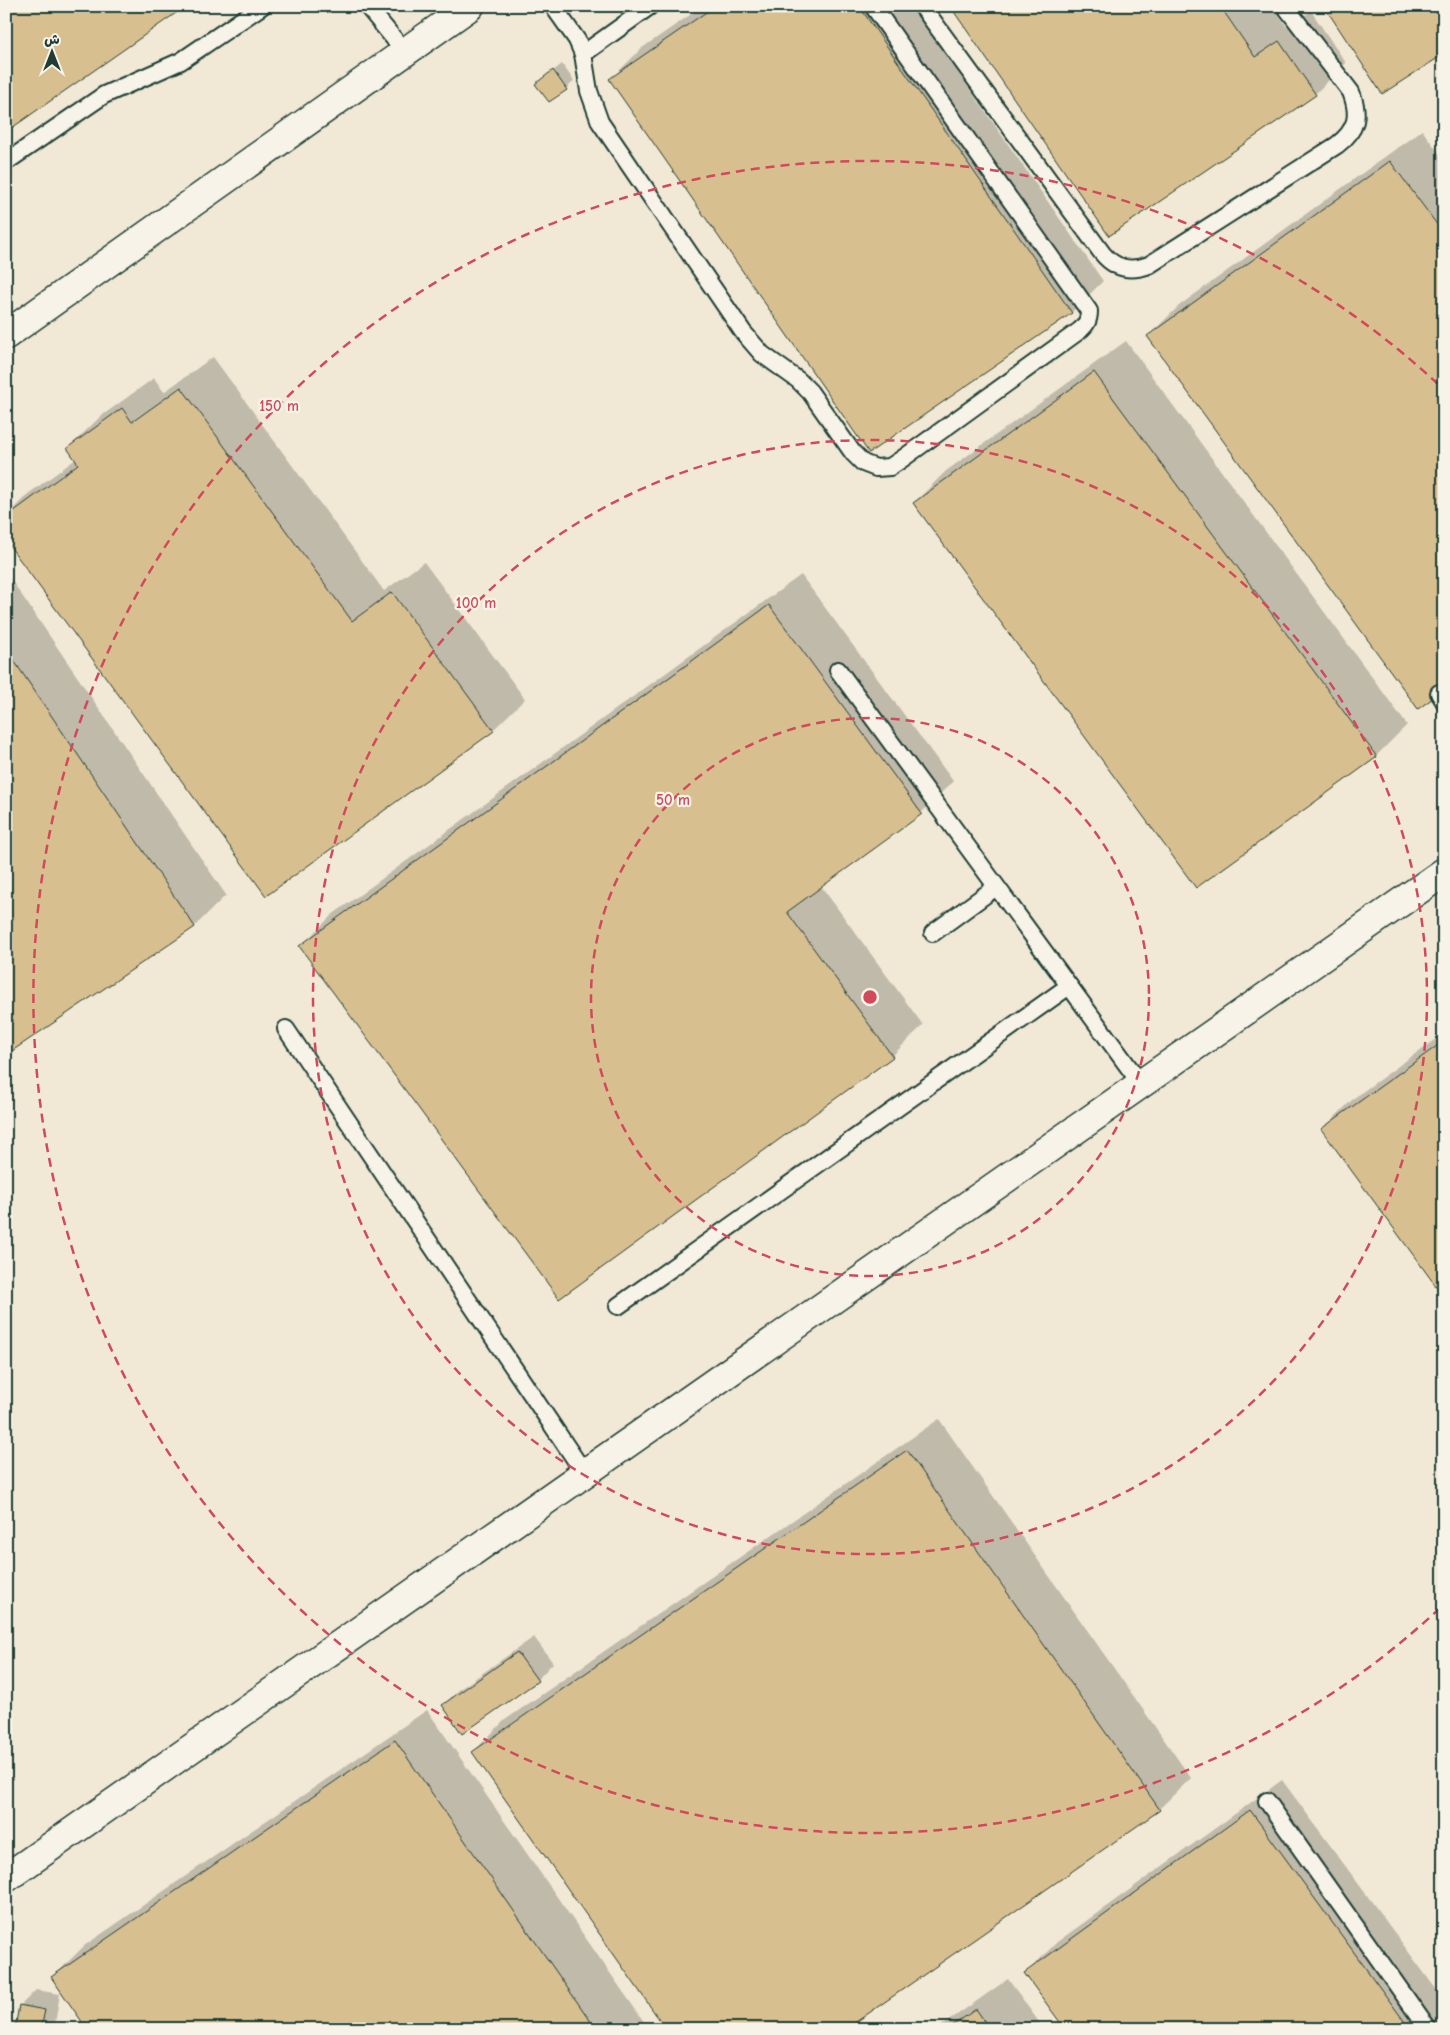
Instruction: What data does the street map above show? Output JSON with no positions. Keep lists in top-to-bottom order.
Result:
{
  "north": "top",
  "rings": ["150 m", "100 m", "50 m"]
}
